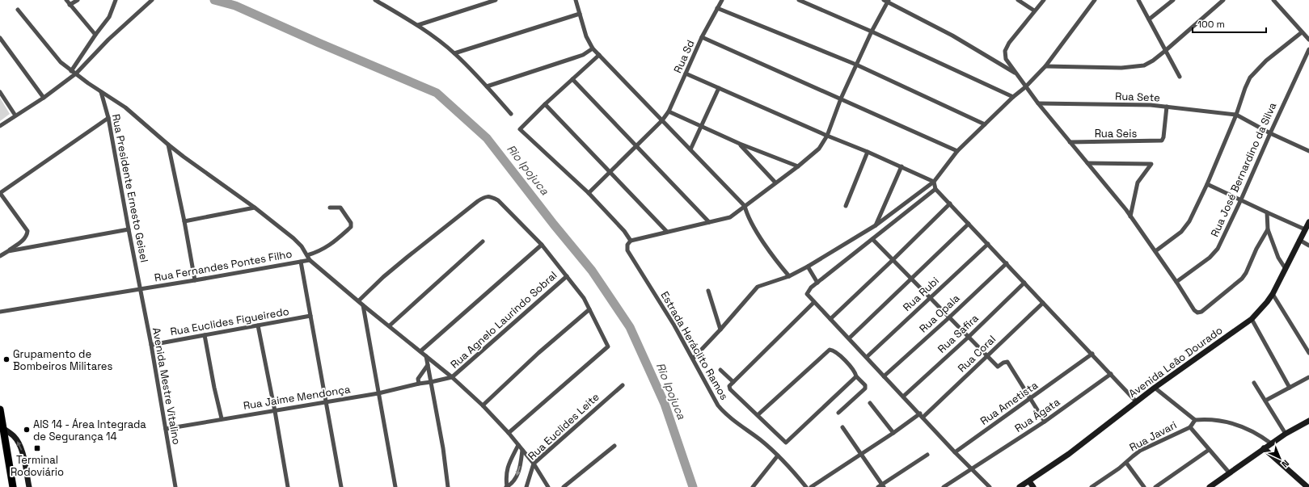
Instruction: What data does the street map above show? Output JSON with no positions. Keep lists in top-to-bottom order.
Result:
{
  "streets": {
    "main road": ["Avenida Leão Dourado"],
    "street": [
      "Rua Sd",
      "Rua Sete",
      "Rua Seis",
      "Rua José Bernardino da Silva",
      "Rua Presidente Ernesto Geisel",
      "Rua Fernandes Pontes Filho",
      "Rua Rubi",
      "Rua Opala",
      "Rua Agnelo Laurindo Sobral",
      "Rua Euclides Figueiredo",
      "Rua Safira",
      "Estrada Heráclito Ramos",
      "Rua Coral",
      "Avenida Mestre Vitalino",
      "Rua Jaime Mendonça",
      "Rua Ametista",
      "Rua Ágata",
      "Rua Euclides Leite",
      "Rua Javari"
    ]
  },
  "crossings": [
    ["Rua Sete", "Rua Seis"],
    ["Rua Presidente Ernesto Geisel", "Rua Fernandes Pontes Filho"],
    ["Rua Presidente Ernesto Geisel", "Avenida Mestre Vitalino"],
    ["Rua Fernandes Pontes Filho", "Avenida Mestre Vitalino"],
    ["Rua Agnelo Laurindo Sobral", "Rua Jaime Mendonça"],
    ["Rua Euclides Figueiredo", "Avenida Mestre Vitalino"],
    ["Avenida Mestre Vitalino", "Rua Jaime Mendonça"]
  ],
  "water": ["Rio Ipojuca"],
  "places": {
    "other": ["Grupamento de Bombeiros Militares", "AIS 14 - Área Integrada de Segurança 14"],
    "transit": ["Terminal Rodoviário"]
  },
  "scale_bar": "100 m",
  "north": "bottom right"
}
